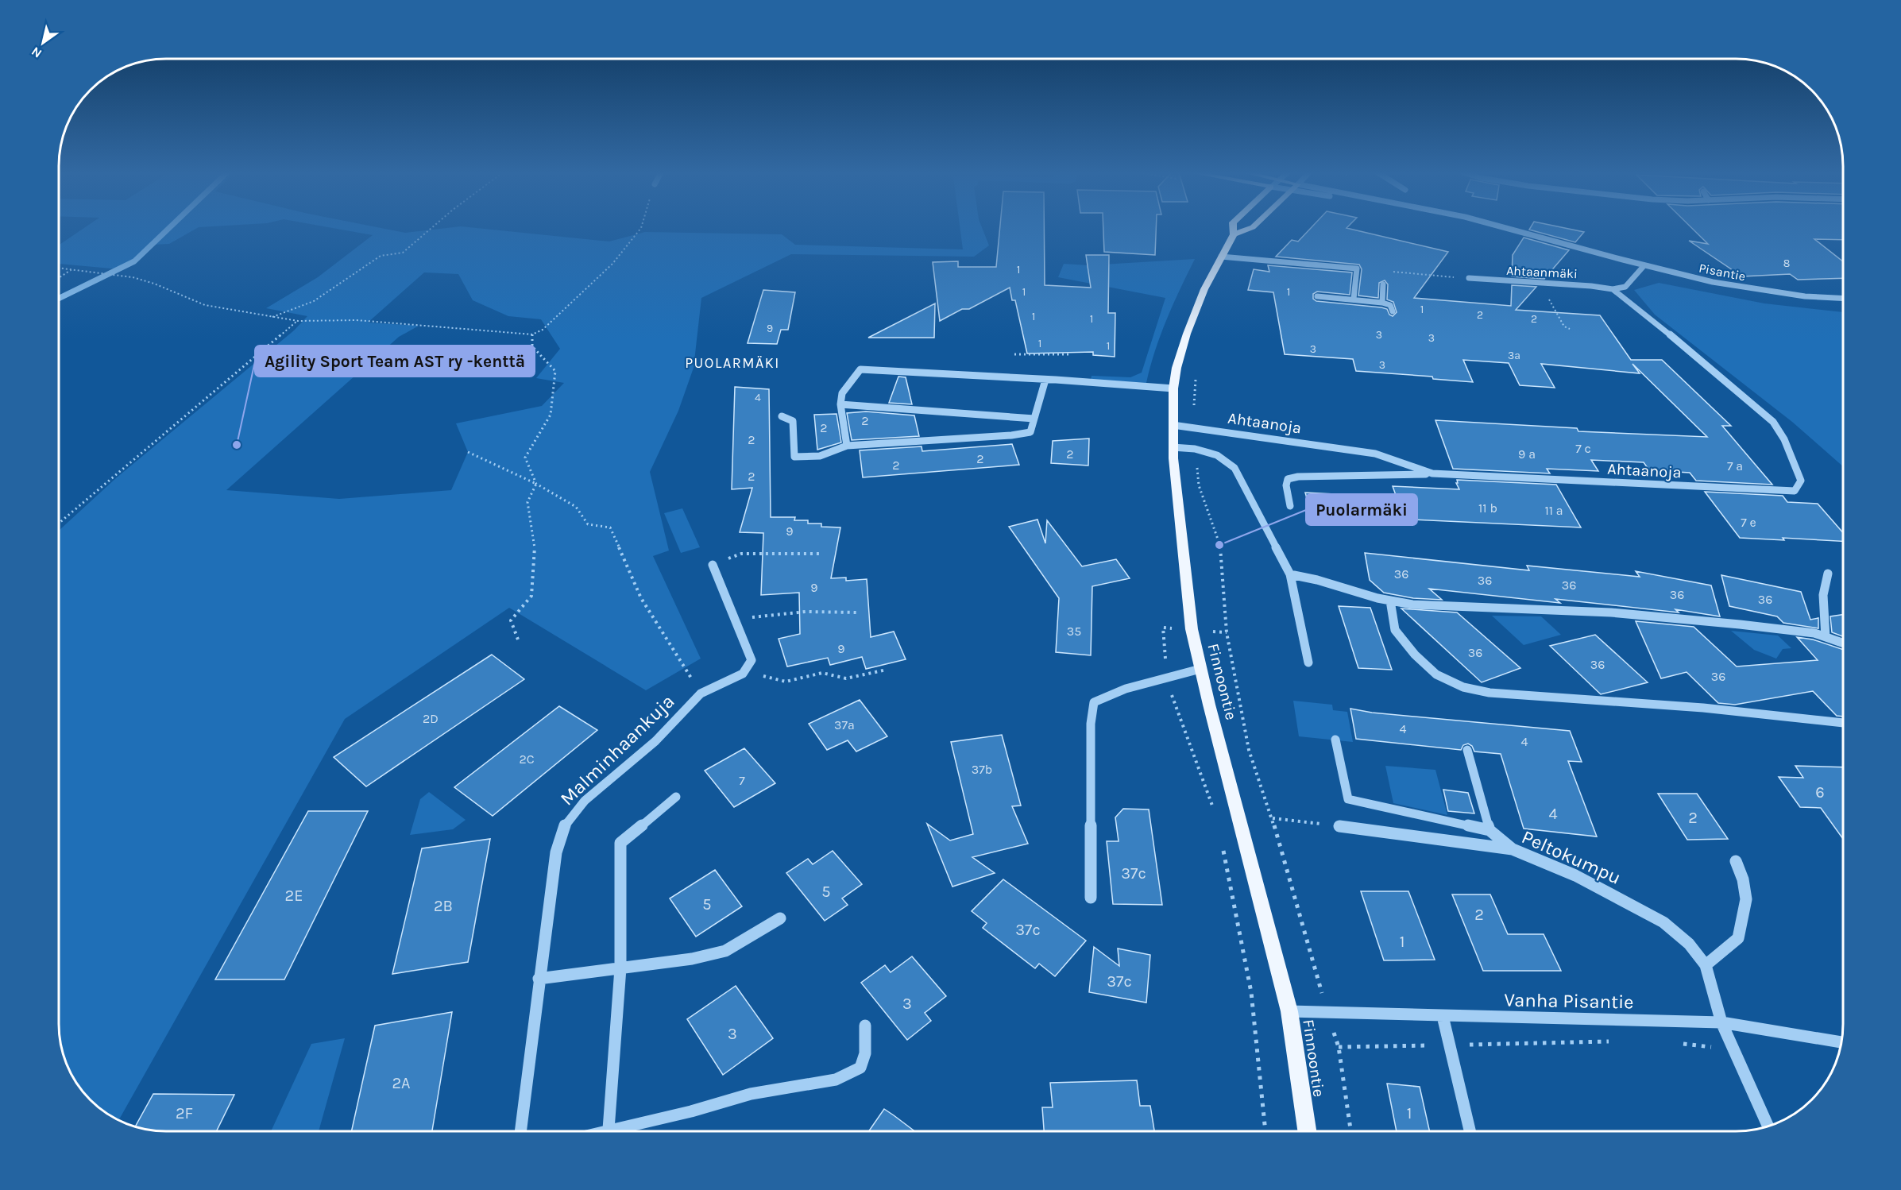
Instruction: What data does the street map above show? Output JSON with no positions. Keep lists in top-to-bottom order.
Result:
{
  "streets": {
    "main road": ["Finnoontie"],
    "street": [
      "Ahtaanmäki",
      "Pisantie",
      "Ahtaanoja",
      "Malminhaankuja",
      "Peltokumpu",
      "Vanha Pisantie"
    ]
  },
  "crossings": [
    ["Ahtaanmäki", "Ahtaanoja"],
    ["Ahtaanoja", "Finnoontie"],
    ["Finnoontie", "Vanha Pisantie"],
    ["Peltokumpu", "Vanha Pisantie"]
  ],
  "districts": ["PUOLARMÄKI"],
  "places": ["Agility Sport Team AST ry -kenttä", "Puolarmäki"],
  "house_numbers": [
    "8",
    "1",
    "1",
    "1",
    "1",
    "2",
    "1",
    "1",
    "2",
    "9",
    "3",
    "3",
    "1",
    "1",
    "3",
    "3a",
    "3",
    "4",
    "2",
    "2",
    "2",
    "7 c",
    "2",
    "9 a",
    "2",
    "2",
    "7 a",
    "2",
    "11 b",
    "11 a",
    "7 e",
    "9",
    "36",
    "36",
    "36",
    "9",
    "36",
    "36",
    "35",
    "9",
    "36",
    "36",
    "36",
    "2D",
    "37a",
    "4",
    "4",
    "2C",
    "37b",
    "7",
    "6",
    "4",
    "2",
    "37c",
    "5",
    "2E",
    "5",
    "2B",
    "2",
    "37c",
    "1",
    "37c",
    "3",
    "3",
    "2A",
    "2F",
    "1"
  ],
  "north": "bottom left"
}
